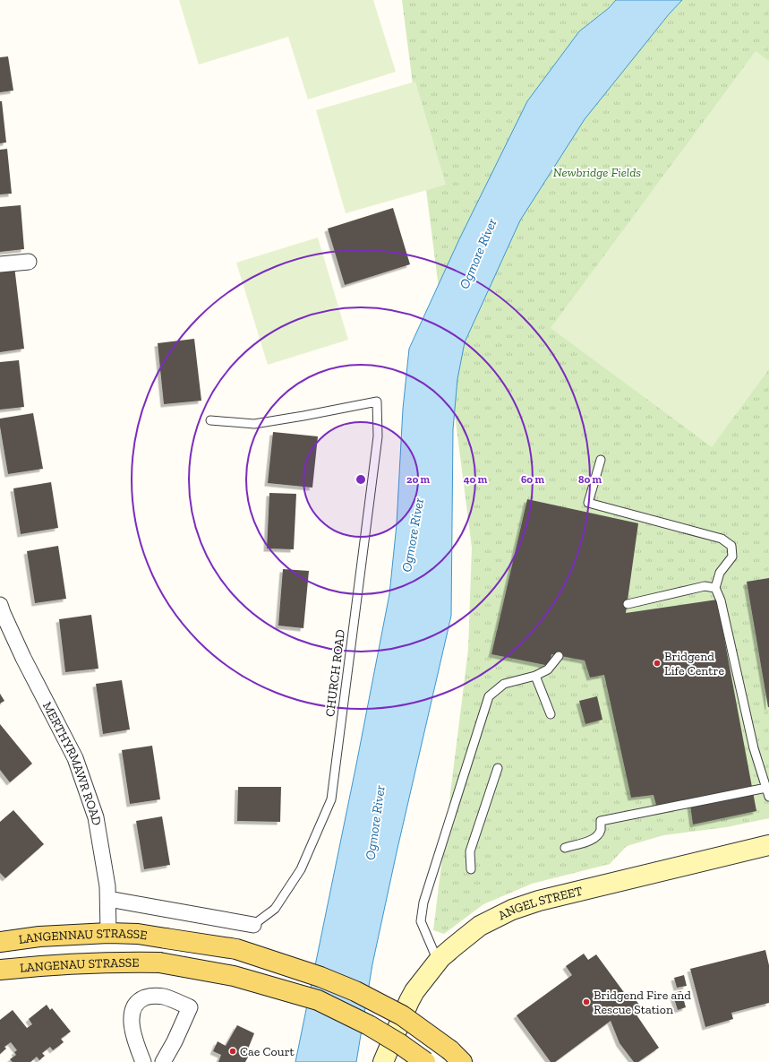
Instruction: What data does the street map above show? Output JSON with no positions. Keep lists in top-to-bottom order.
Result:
{
  "streets": {
    "main road": ["LANGENNAU STRASSE", "LANGENAU STRASSE"],
    "street": ["MERTHYRMAWR ROAD", "ANGEL STREET"],
    "lane": ["CHURCH ROAD"]
  },
  "crossings": [
    ["MERTHYRMAWR ROAD", "LANGENNAU STRASSE"]
  ],
  "water": ["Ogmore River"],
  "parks": ["Newbridge Fields"],
  "places": ["Bridgend Life Centre", "Bridgend Fire and Rescue Station", "Cae Court"],
  "rings": [
    "20 m",
    "40 m",
    "60 m",
    "80 m"
  ]
}
